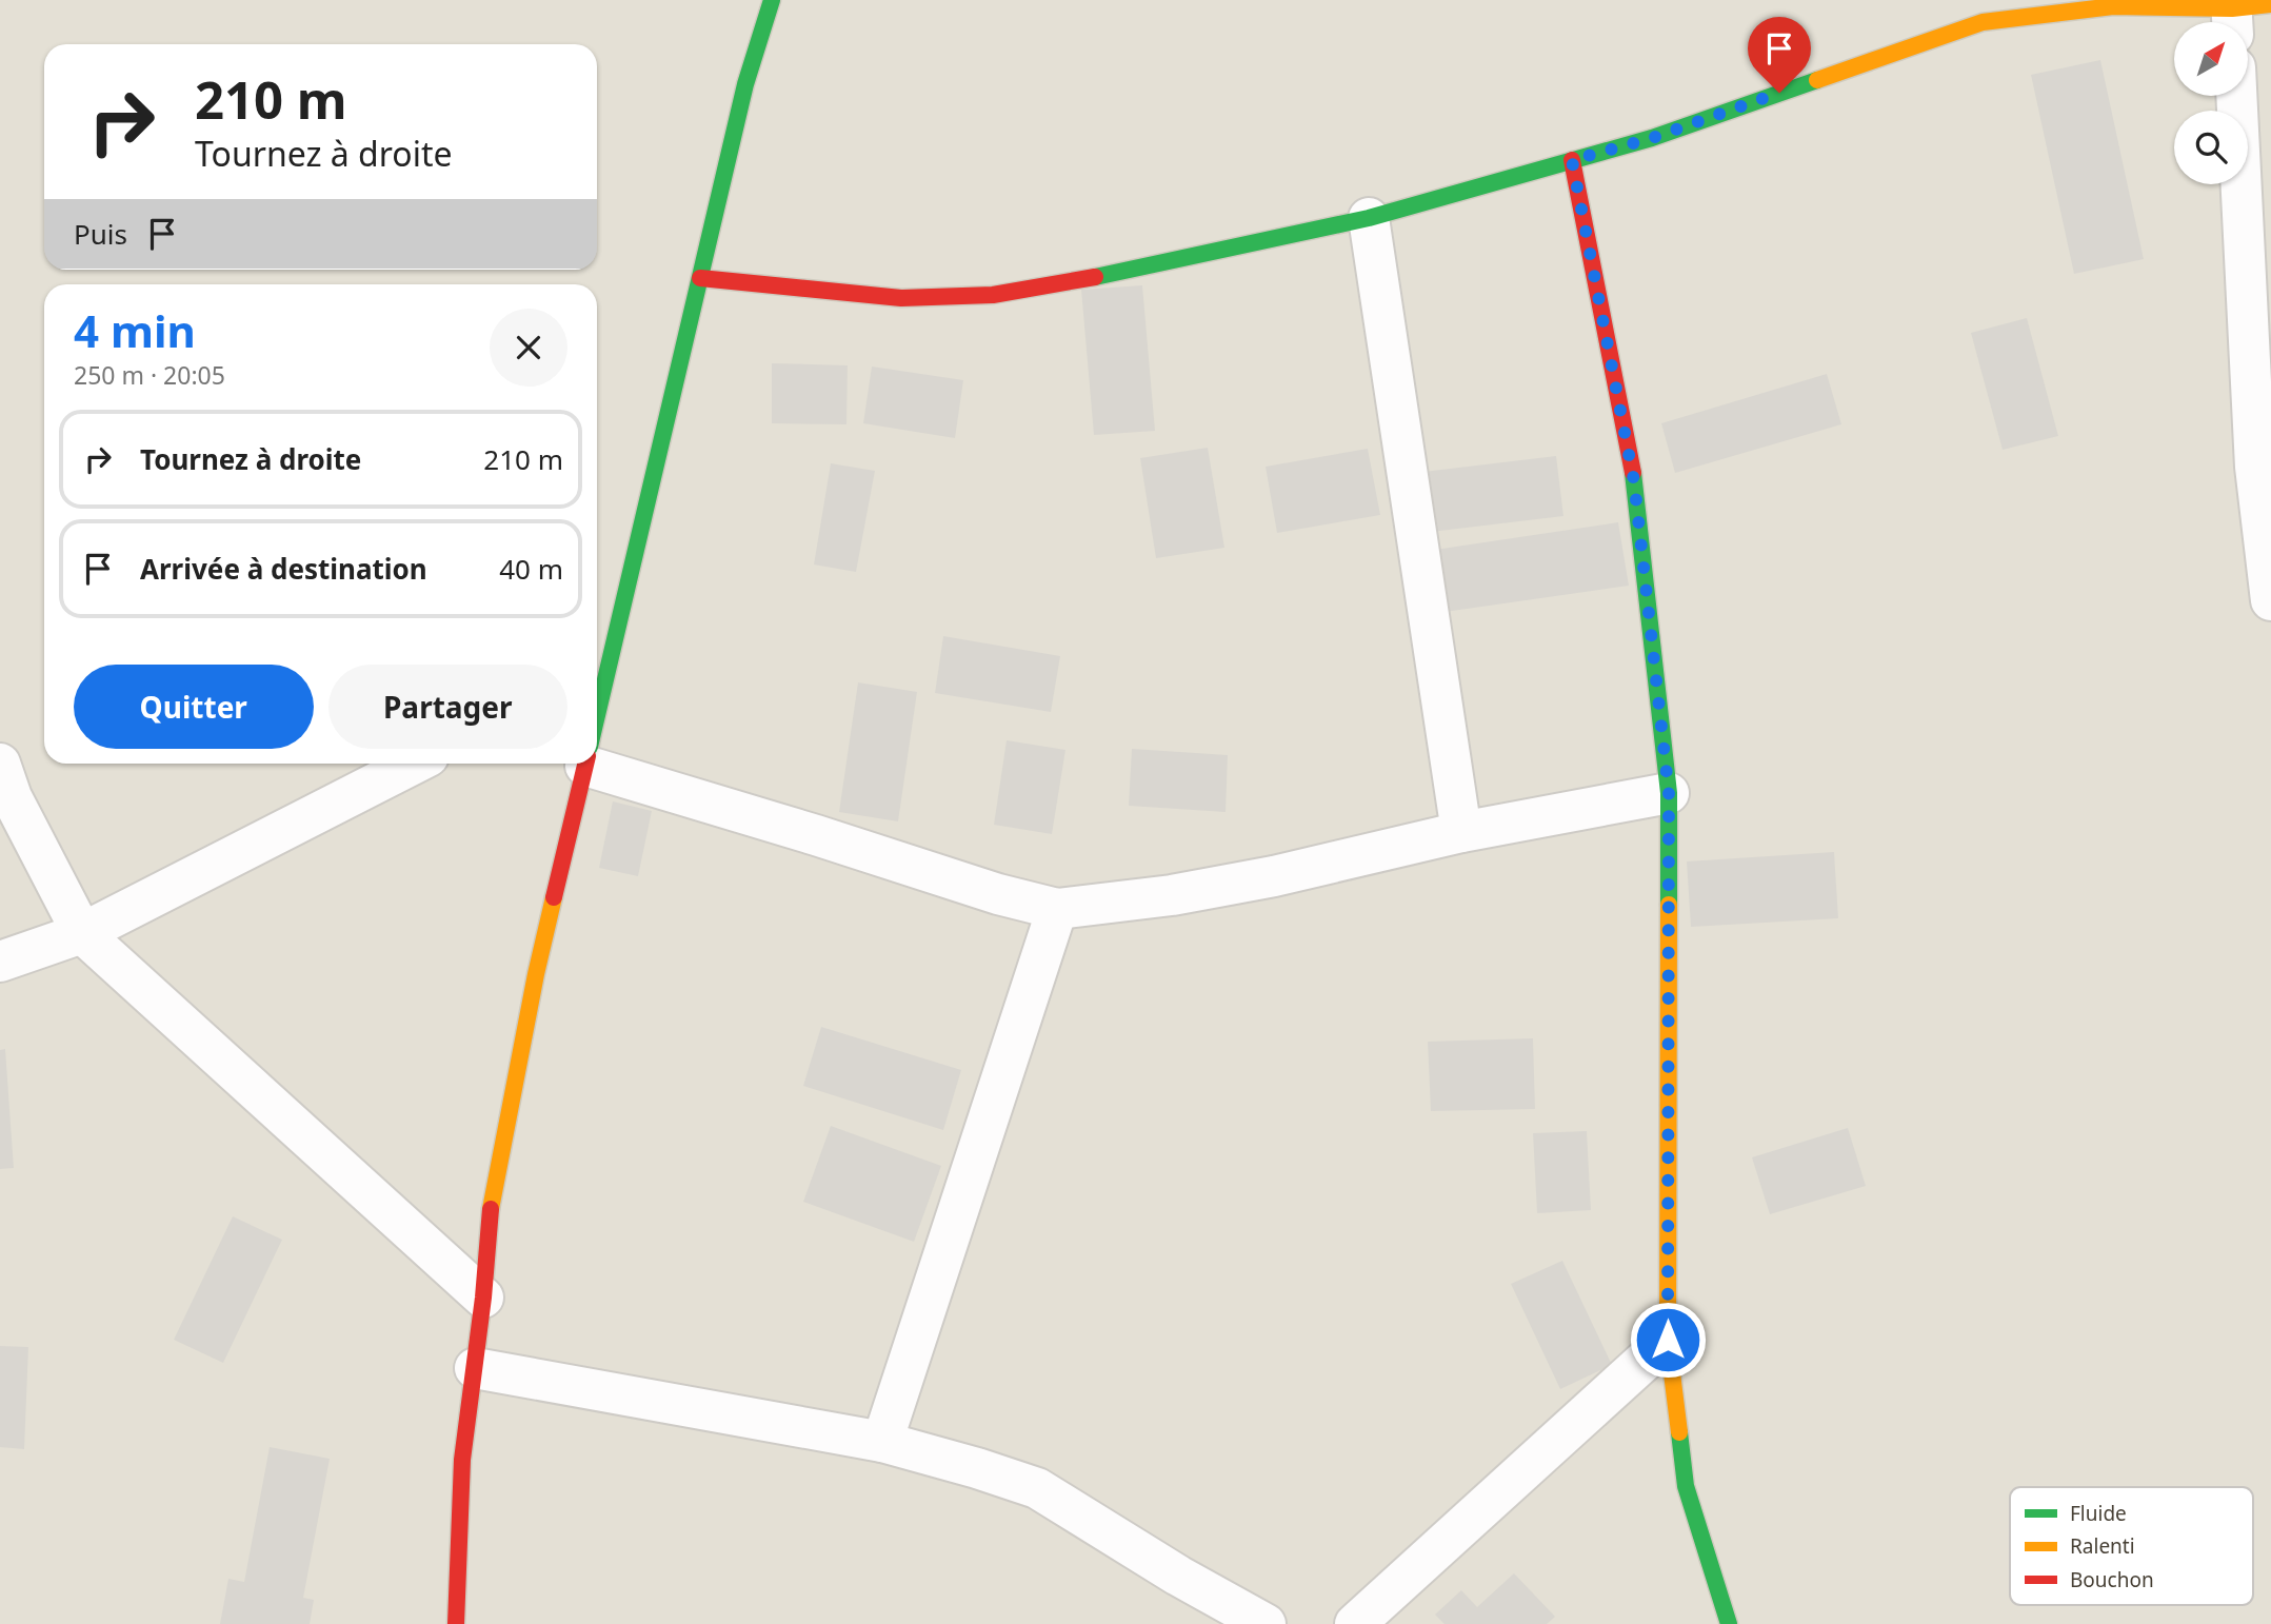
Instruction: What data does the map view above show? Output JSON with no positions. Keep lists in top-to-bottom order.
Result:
{
  "legend": ["Fluide", "Ralenti", "Bouchon"],
  "north": "top right",
  "page": {
    "turn": ["210 m", "Tournez à droite"],
    "then": "Puis",
    "heading": ["4 min", "250 m · 20:05"],
    "list": [
      {
        "name": "Tournez à droite",
        "value": "210 m"
      },
      {
        "name": "Arrivée à destination",
        "value": "40 m"
      }
    ],
    "buttons": ["Quitter", "Partager"]
  }
}
